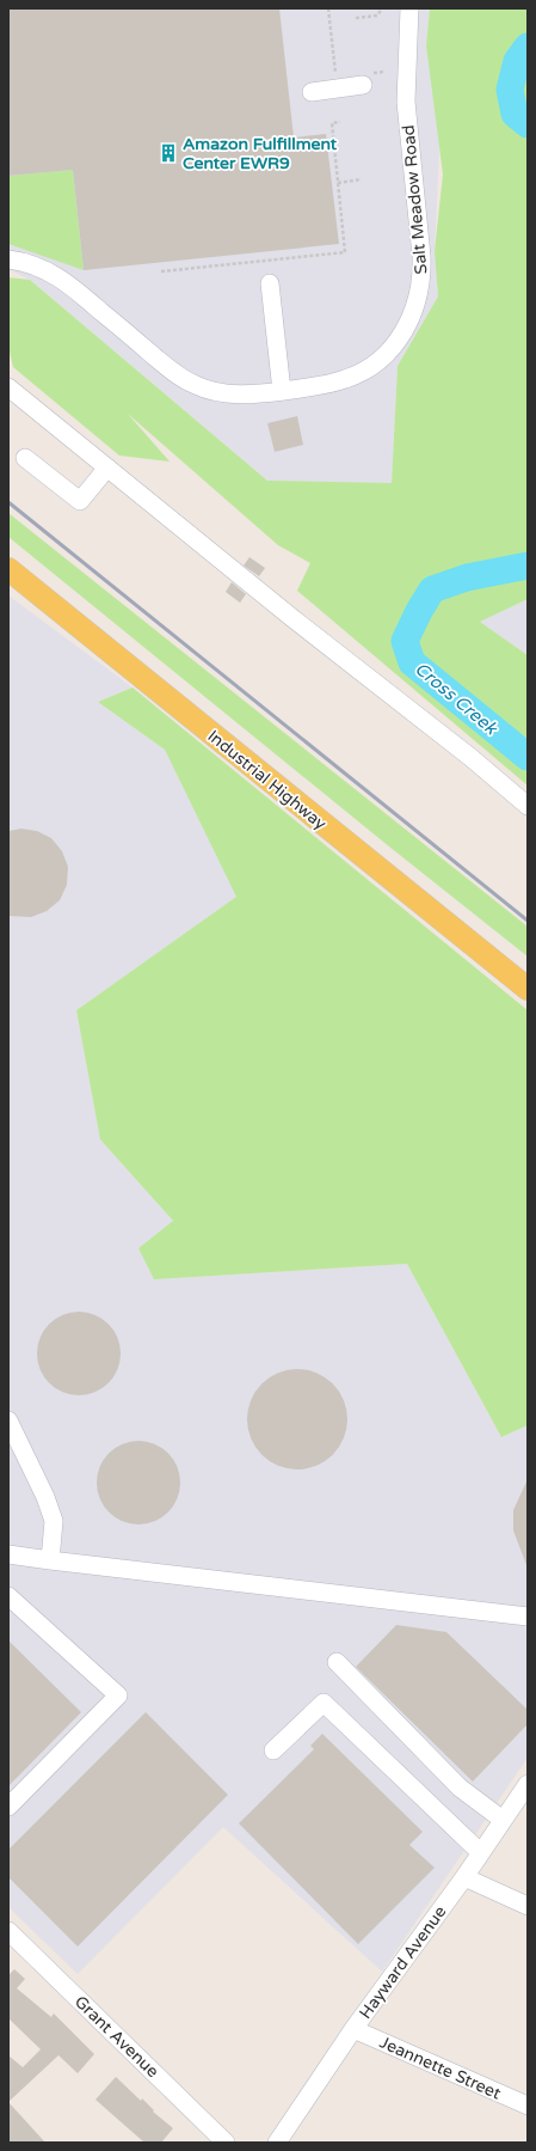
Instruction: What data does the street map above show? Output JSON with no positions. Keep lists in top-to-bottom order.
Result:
{
  "streets": {
    "main road": ["Industrial Highway"],
    "street": [
      "Salt Meadow Road",
      "Hayward Avenue",
      "Grant Avenue",
      "Jeannette Street"
    ]
  },
  "crossings": [
    ["Hayward Avenue", "Jeannette Street"]
  ],
  "water": ["Cross Creek"],
  "places": {
    "building": ["Amazon Fulfillment Center EWR9"]
  }
}
